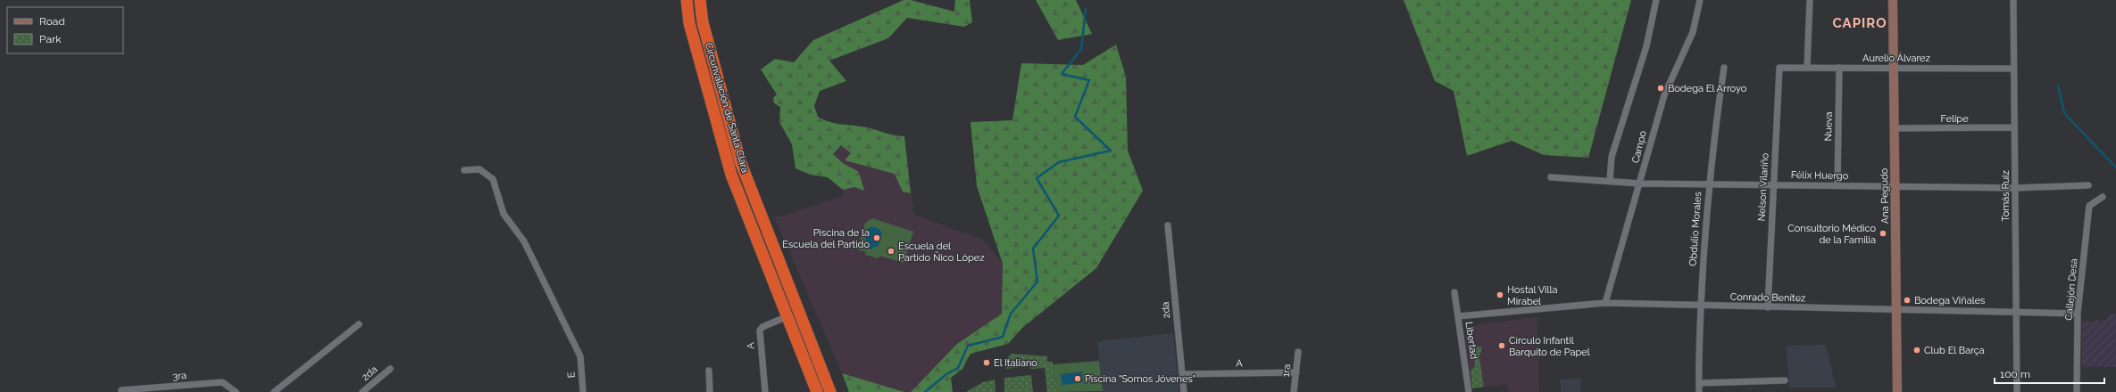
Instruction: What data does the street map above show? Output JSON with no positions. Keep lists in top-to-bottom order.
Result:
{
  "streets": {
    "highway": ["Circunvalación de Santa Clara"],
    "street": [
      "Aurelio Álvarez",
      "Felipe",
      "Nueva",
      "Campo",
      "Félix Huergo",
      "Nelson Vilariño",
      "Ana Pegudo",
      "Tomás Ruiz",
      "Obdulio Morales",
      "Callejón Desa",
      "Conrado Benítez",
      "2da",
      "Libertad",
      "A",
      "1ra",
      "E",
      "3ra"
    ]
  },
  "crossings": [
    ["Aurelio Álvarez", "Nueva"],
    ["Aurelio Álvarez", "Nelson Vilariño"],
    ["Aurelio Álvarez", "Ana Pegudo"],
    ["Aurelio Álvarez", "Tomás Ruiz"],
    ["Circunvalación de Santa Clara", "A"],
    ["Felipe", "Ana Pegudo"],
    ["Felipe", "Tomás Ruiz"],
    ["Nueva", "Félix Huergo"],
    ["Campo", "Félix Huergo"],
    ["Campo", "Conrado Benítez"],
    ["Félix Huergo", "Nelson Vilariño"],
    ["Félix Huergo", "Ana Pegudo"],
    ["Félix Huergo", "Tomás Ruiz"],
    ["Félix Huergo", "Obdulio Morales"],
    ["Nelson Vilariño", "Conrado Benítez"],
    ["Ana Pegudo", "Conrado Benítez"],
    ["Tomás Ruiz", "Conrado Benítez"],
    ["Obdulio Morales", "Conrado Benítez"],
    ["Callejón Desa", "Conrado Benítez"],
    ["Conrado Benítez", "Libertad"],
    ["2da", "A"],
    ["A", "1ra"]
  ],
  "districts": ["CAPIRO"],
  "places": [
    "Bodega El Arroyo",
    "Consultorio Médico de la Familia",
    "Piscina de la Escuela del Partido",
    "Escuela del Partido Ñico López",
    "Hostal Villa Mirabel",
    "Bodega Viñales",
    "Círculo Infantil Barquito de Papel",
    "Club El Barça",
    "El Italiano",
    "Piscina \"Somos Jóvenes\""
  ],
  "legend": ["Road", "Park"],
  "scale_bar": "100 m"
}
